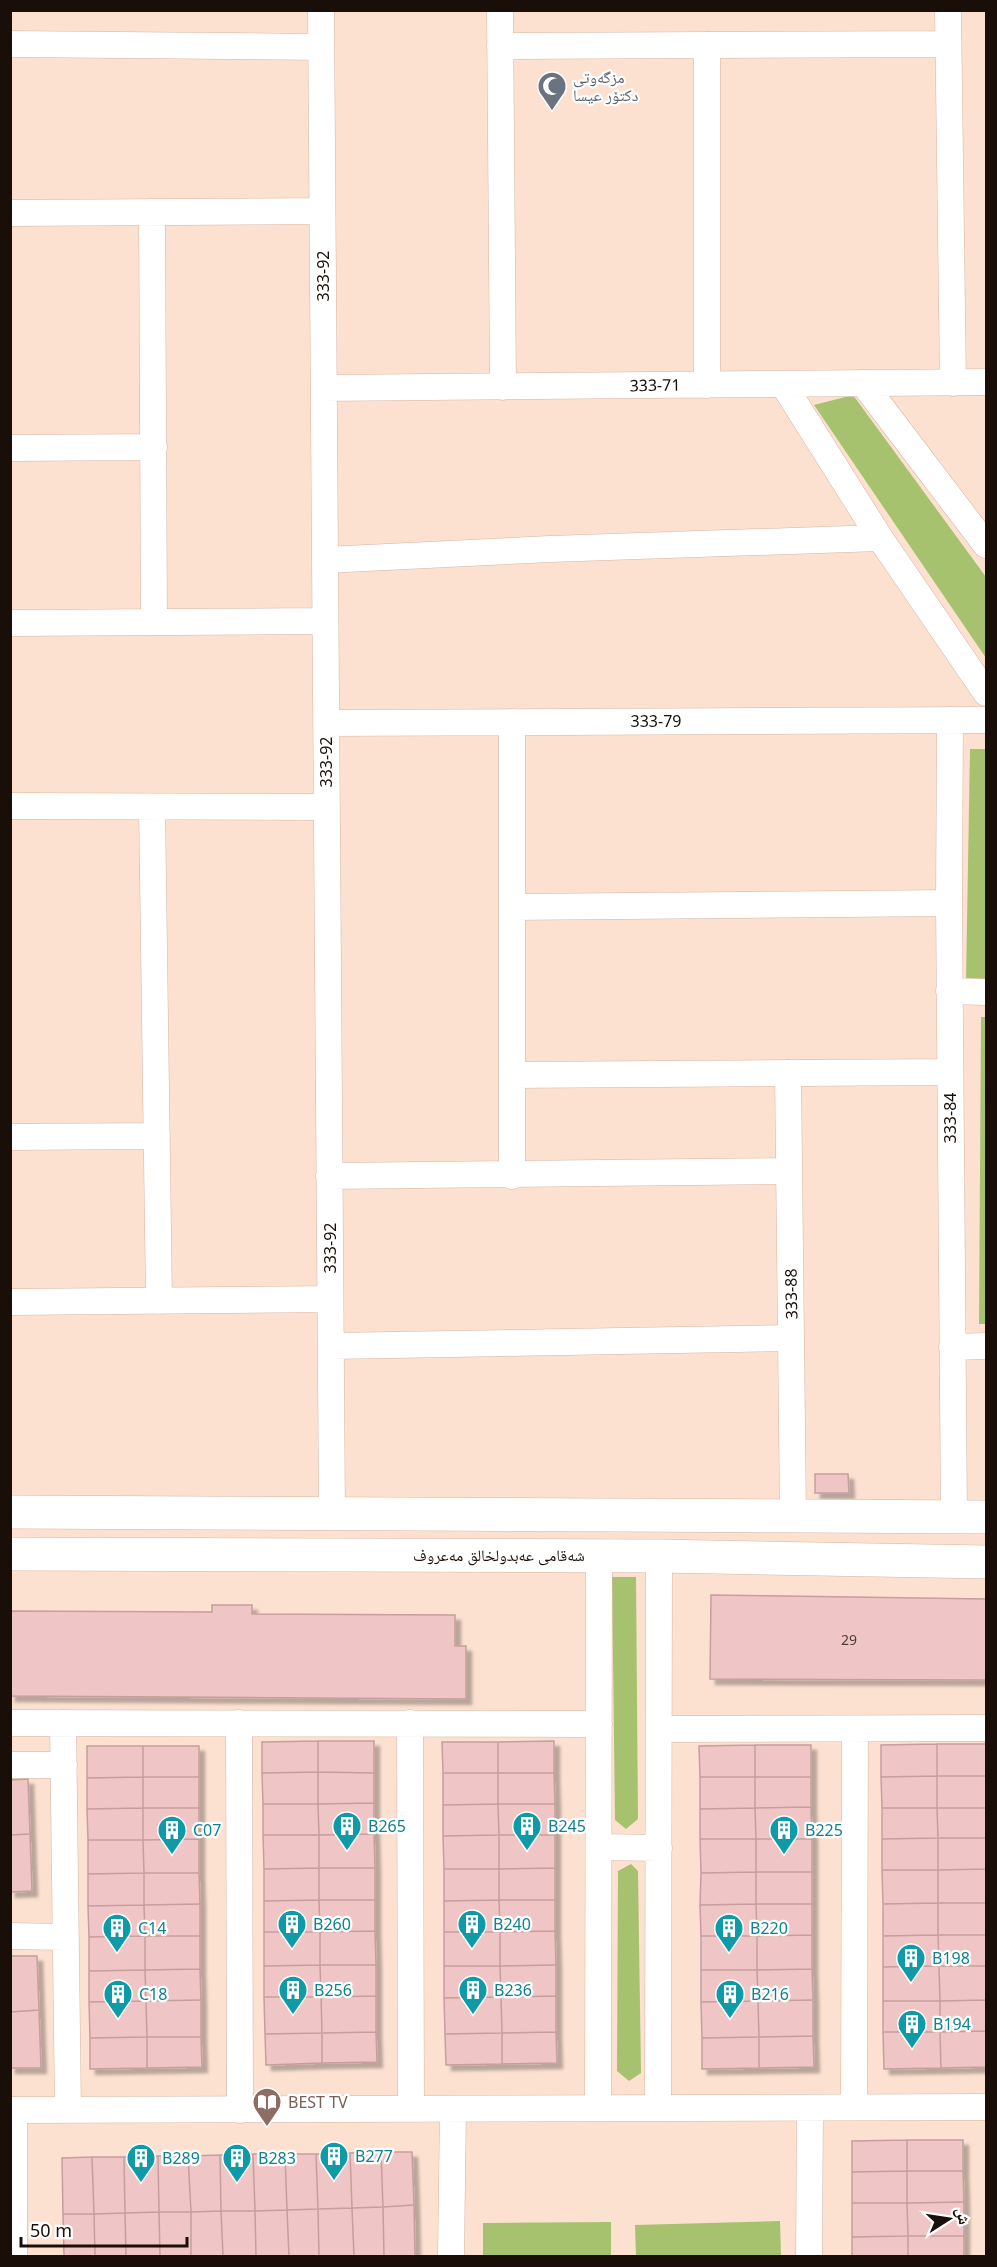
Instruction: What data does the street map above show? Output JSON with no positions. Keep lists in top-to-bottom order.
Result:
{
  "streets": {
    "main road": ["شەقامی عەبدولخالق مەعروف"],
    "street": [
      "333-92",
      "333-71",
      "333-79",
      "333-84",
      "333-88"
    ]
  },
  "crossings": [
    ["333-92", "333-71"],
    ["333-92", "333-79"],
    ["333-79", "333-84"]
  ],
  "places": {
    "mosque": ["مزگەوتی دکتۆر عیسا"],
    "building": [
      "B265",
      "B245",
      "C07",
      "B225",
      "B260",
      "B240",
      "C14",
      "B220",
      "B198",
      "B256",
      "B236",
      "C18",
      "B216",
      "B194",
      "B277",
      "B289",
      "B283"
    ],
    "library": ["BEST TV"]
  },
  "house_numbers": ["29"],
  "scale_bar": "50 m",
  "north": "right"
}
